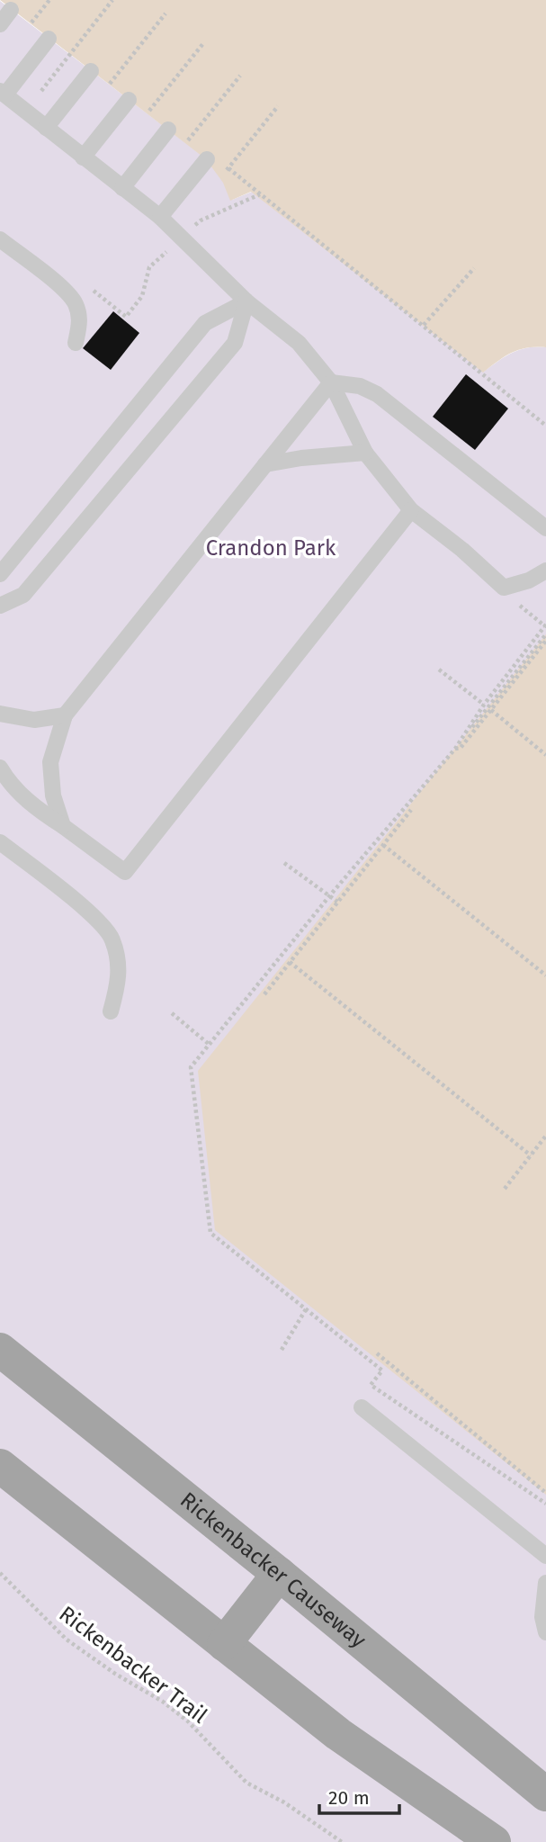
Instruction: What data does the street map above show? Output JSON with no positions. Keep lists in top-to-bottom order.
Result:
{
  "streets": {
    "main road": ["Rickenbacker Causeway"],
    "path": ["Rickenbacker Trail"]
  },
  "parks": ["Crandon Park"],
  "scale_bar": "20 m"
}
